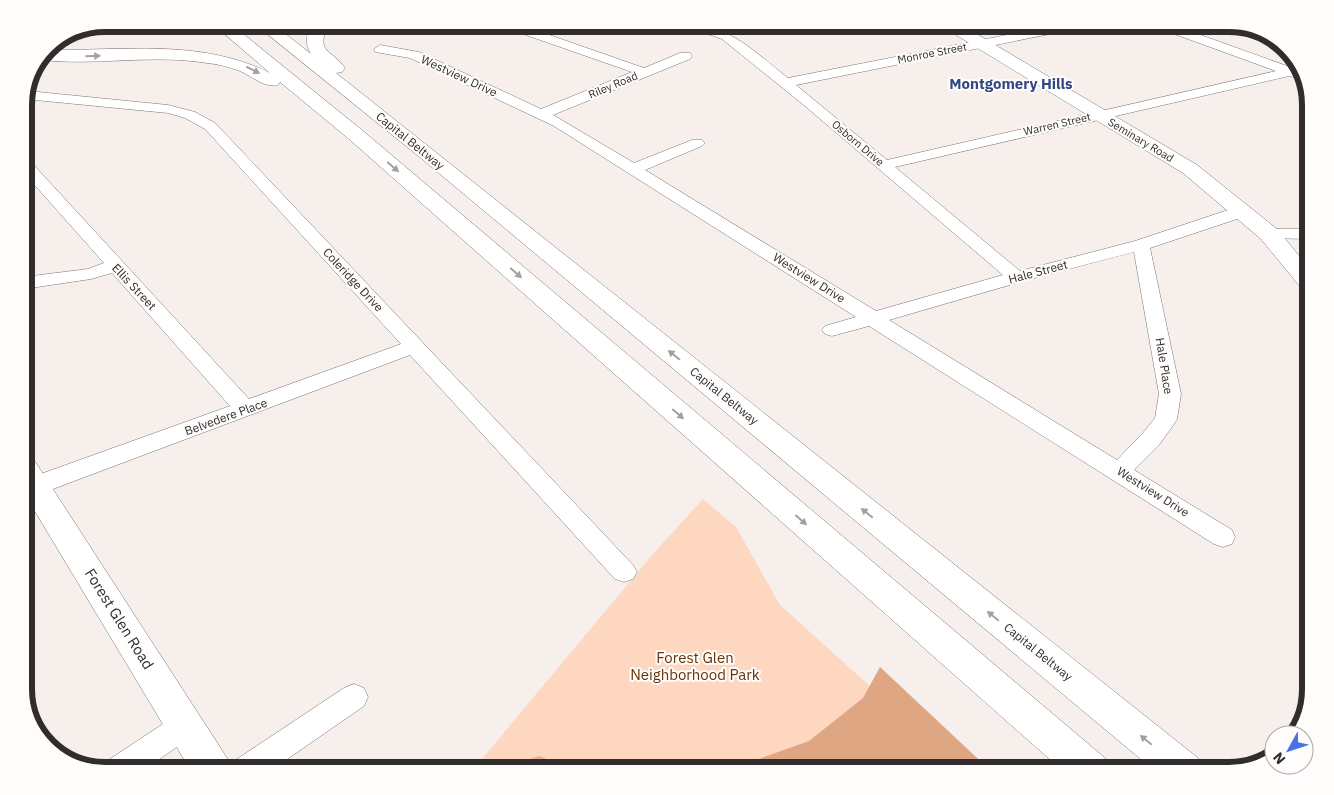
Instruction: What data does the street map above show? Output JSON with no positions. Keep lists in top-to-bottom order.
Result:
{
  "streets": {
    "main road": ["Seminary Road", "Capital Beltway", "Forest Glen Road"],
    "street": [
      "Monroe Street",
      "Westview Drive",
      "Riley Road",
      "Warren Street",
      "Osborn Drive",
      "Hale Street",
      "Coleridge Drive",
      "Ellis Street",
      "Hale Place",
      "Belvedere Place"
    ]
  },
  "crossings": [
    ["Monroe Street", "Seminary Road"],
    ["Monroe Street", "Osborn Drive"],
    ["Westview Drive", "Riley Road"],
    ["Westview Drive", "Hale Street"],
    ["Westview Drive", "Hale Place"],
    ["Warren Street", "Seminary Road"],
    ["Warren Street", "Osborn Drive"],
    ["Seminary Road", "Hale Street"],
    ["Osborn Drive", "Hale Street"],
    ["Hale Street", "Hale Place"],
    ["Coleridge Drive", "Belvedere Place"],
    ["Ellis Street", "Belvedere Place"]
  ],
  "districts": ["Montgomery Hills"],
  "parks": ["Forest Glen Neighborhood Park"],
  "north": "bottom left"
}
